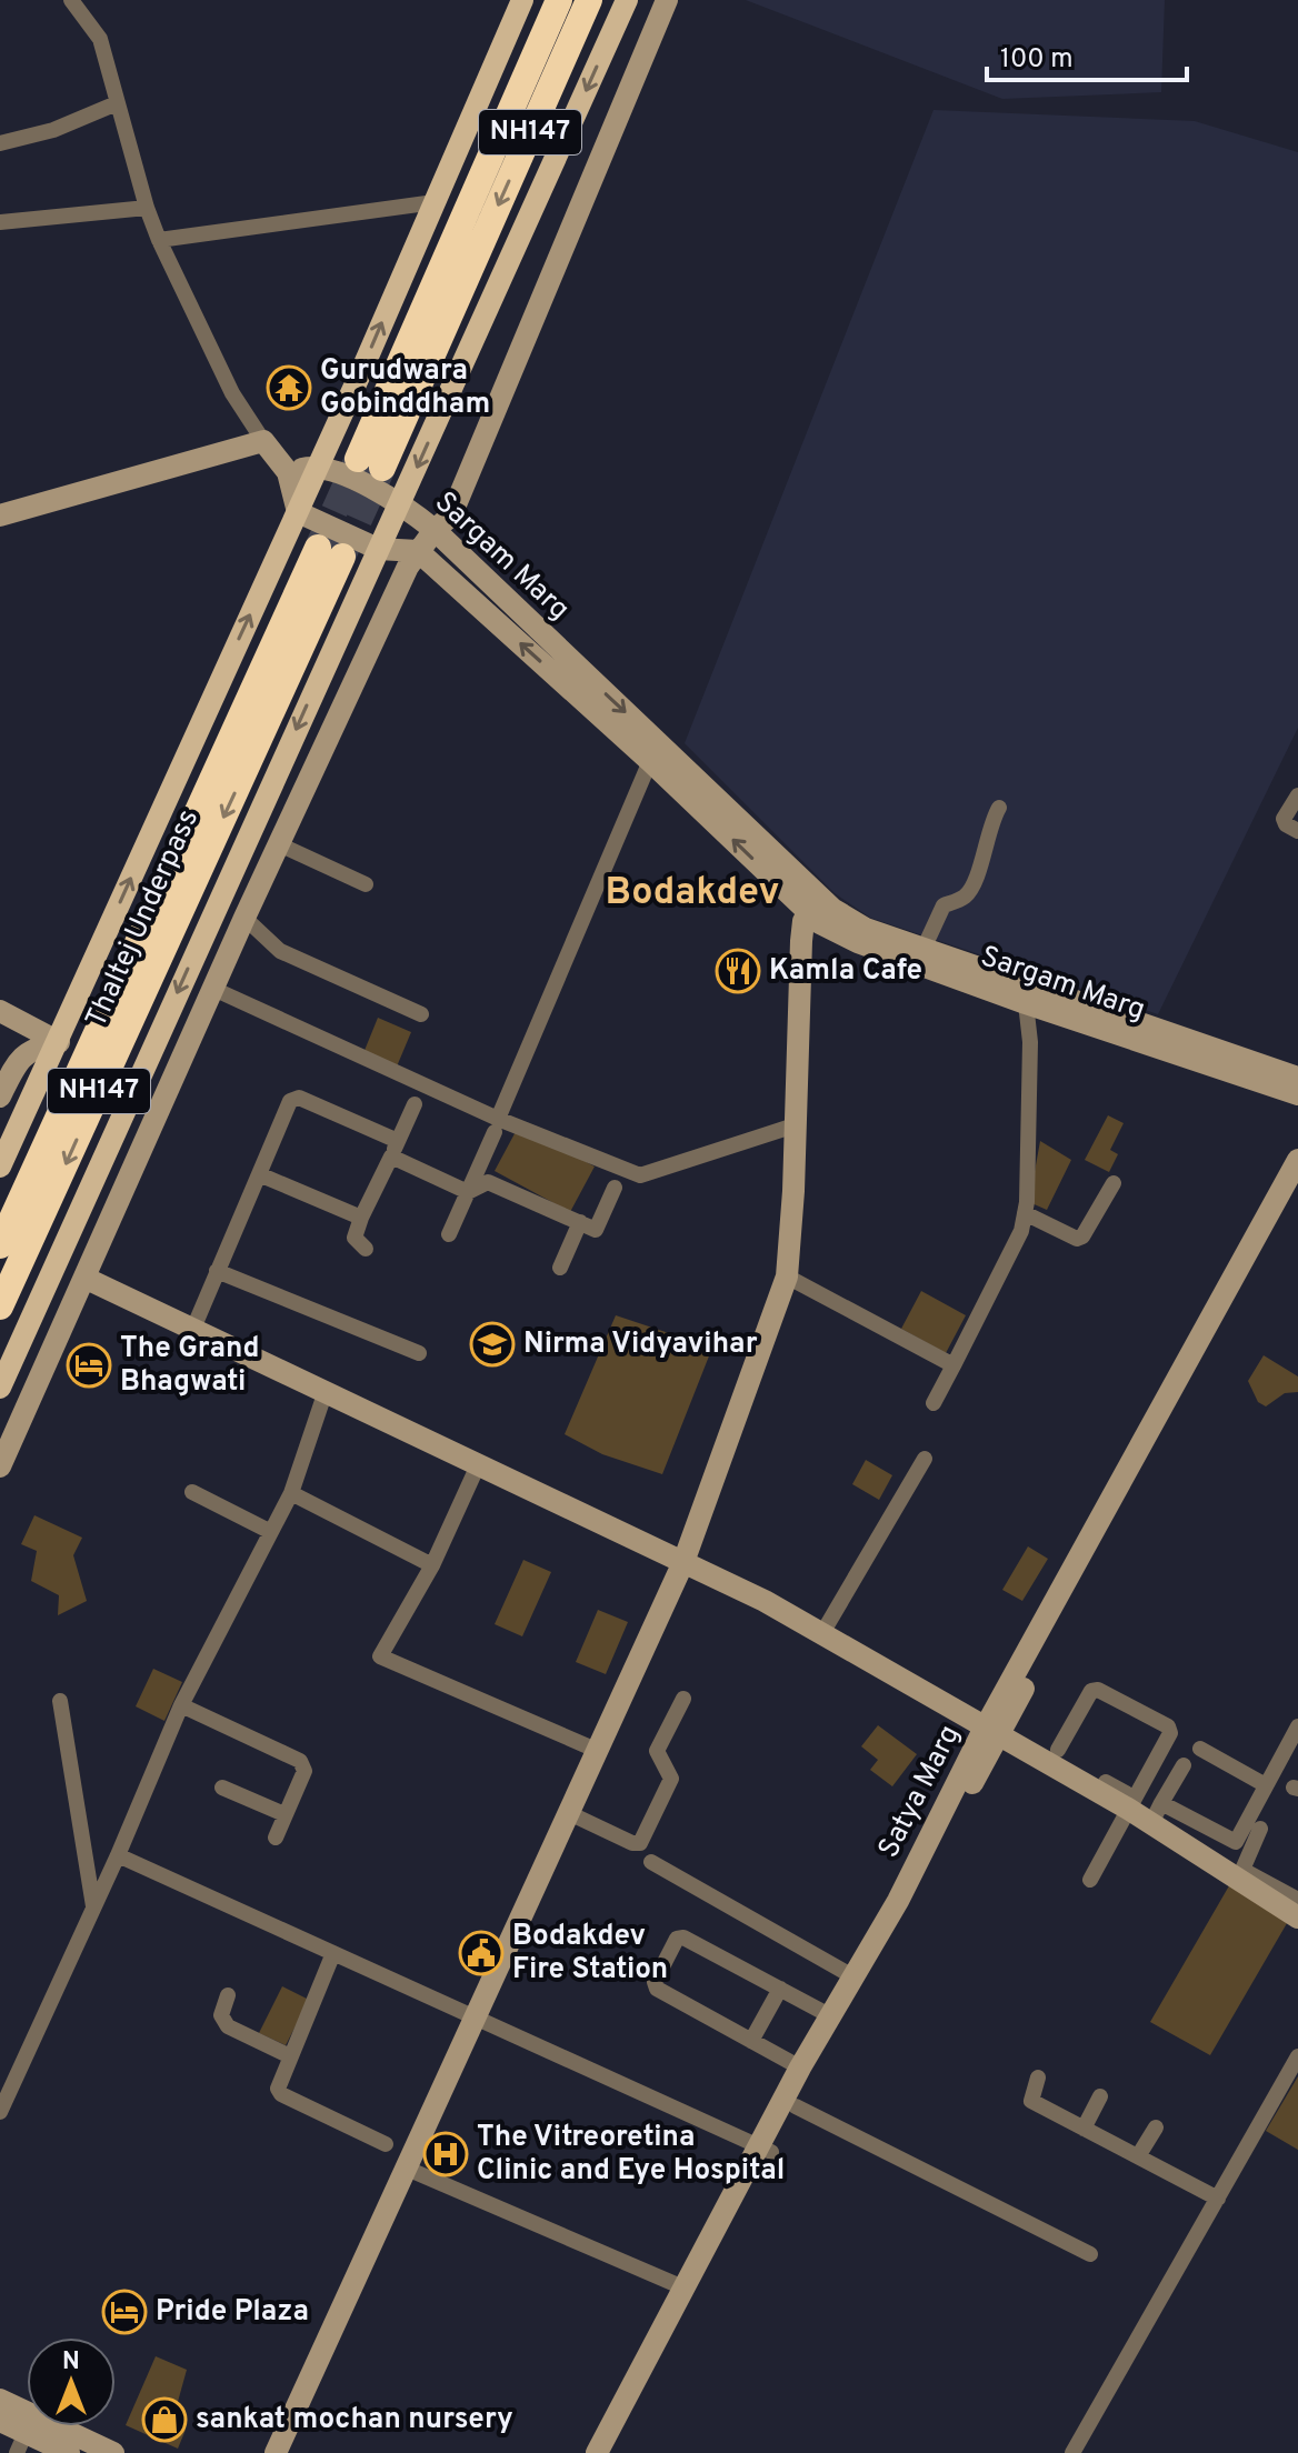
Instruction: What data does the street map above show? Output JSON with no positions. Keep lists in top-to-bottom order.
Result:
{
  "streets": {
    "highway": ["NH147", "Thaltej Underpass"],
    "main road": ["Sargam Marg", "Satya Marg"]
  },
  "districts": ["Bodakdev"],
  "places": {
    "temple": ["Gurudwara Gobinddham"],
    "restaurant": ["Kamla Cafe"],
    "school or university": ["Nirma Vidyavihar"],
    "hotel": ["The Grand Bhagwati", "Pride Plaza"],
    "public building": ["Bodakdev Fire Station"],
    "hospital": ["The Vitreoretina Clinic and Eye Hospital"],
    "shop": ["sankat mochan nursery"]
  },
  "scale_bar": "100 m",
  "north": "top"
}
